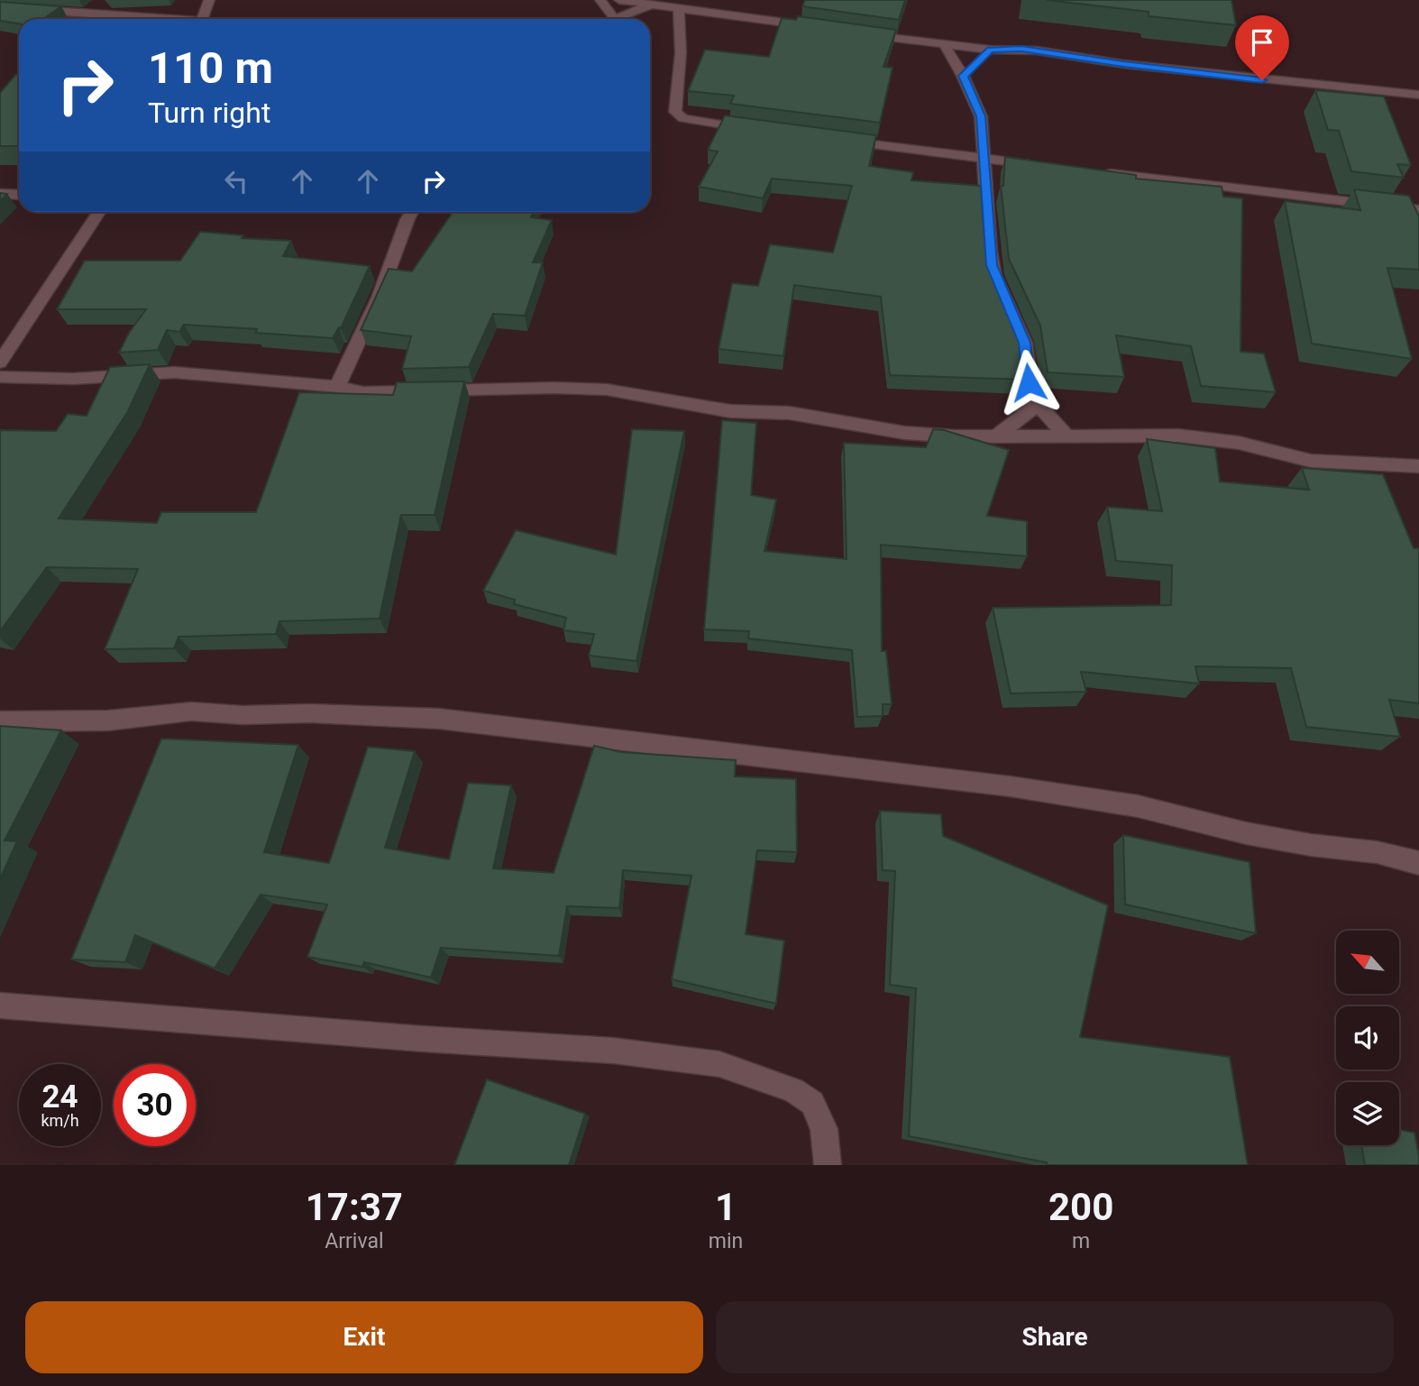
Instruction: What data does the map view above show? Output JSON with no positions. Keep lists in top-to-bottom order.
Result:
{
  "north": "top left",
  "page": {
    "turn": ["110 m", "Turn right"],
    "speed": "24 km/h",
    "limit": "30",
    "eta": [
      "17:37",
      "Arrival",
      "1",
      "min",
      "200",
      "m"
    ],
    "buttons": ["Exit", "Share"]
  }
}
